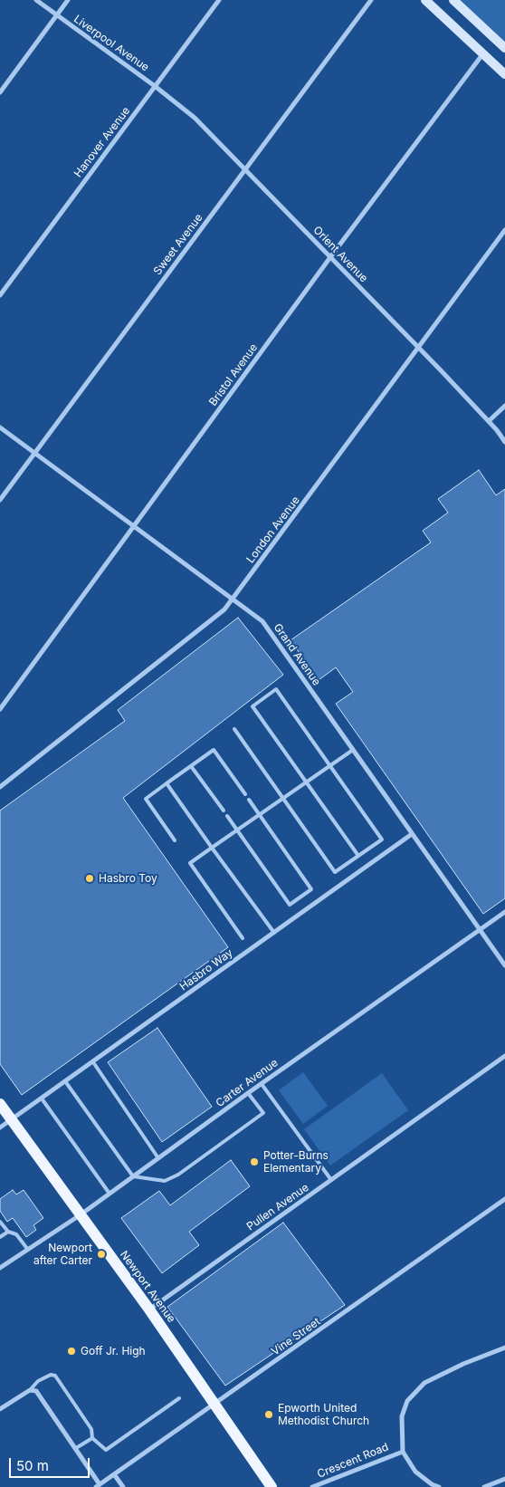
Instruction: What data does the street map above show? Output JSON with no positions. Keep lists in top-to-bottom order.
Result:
{
  "streets": {
    "main road": ["Newport Avenue"],
    "street": [
      "Liverpool Avenue",
      "Hanover Avenue",
      "Sweet Avenue",
      "Orient Avenue",
      "Bristol Avenue",
      "London Avenue",
      "Grand Avenue",
      "Hasbro Way",
      "Carter Avenue",
      "Pullen Avenue",
      "Vine Street",
      "Crescent Road"
    ]
  },
  "crossings": [
    ["Liverpool Avenue", "Hanover Avenue"],
    ["Liverpool Avenue", "Orient Avenue"],
    ["Hanover Avenue", "Orient Avenue"],
    ["Sweet Avenue", "Orient Avenue"],
    ["Sweet Avenue", "Grand Avenue"],
    ["Orient Avenue", "Bristol Avenue"],
    ["Orient Avenue", "London Avenue"],
    ["Bristol Avenue", "Grand Avenue"],
    ["London Avenue", "Grand Avenue"],
    ["Grand Avenue", "Hasbro Way"],
    ["Grand Avenue", "Carter Avenue"],
    ["Hasbro Way", "Newport Avenue"],
    ["Carter Avenue", "Newport Avenue"],
    ["Pullen Avenue", "Newport Avenue"],
    ["Newport Avenue", "Vine Street"]
  ],
  "places": [
    "Hasbro Toy",
    "Potter-Burns Elementary",
    "Newport after Carter",
    "Goff Jr. High",
    "Epworth United Methodist Church"
  ],
  "scale_bar": "50 m"
}
